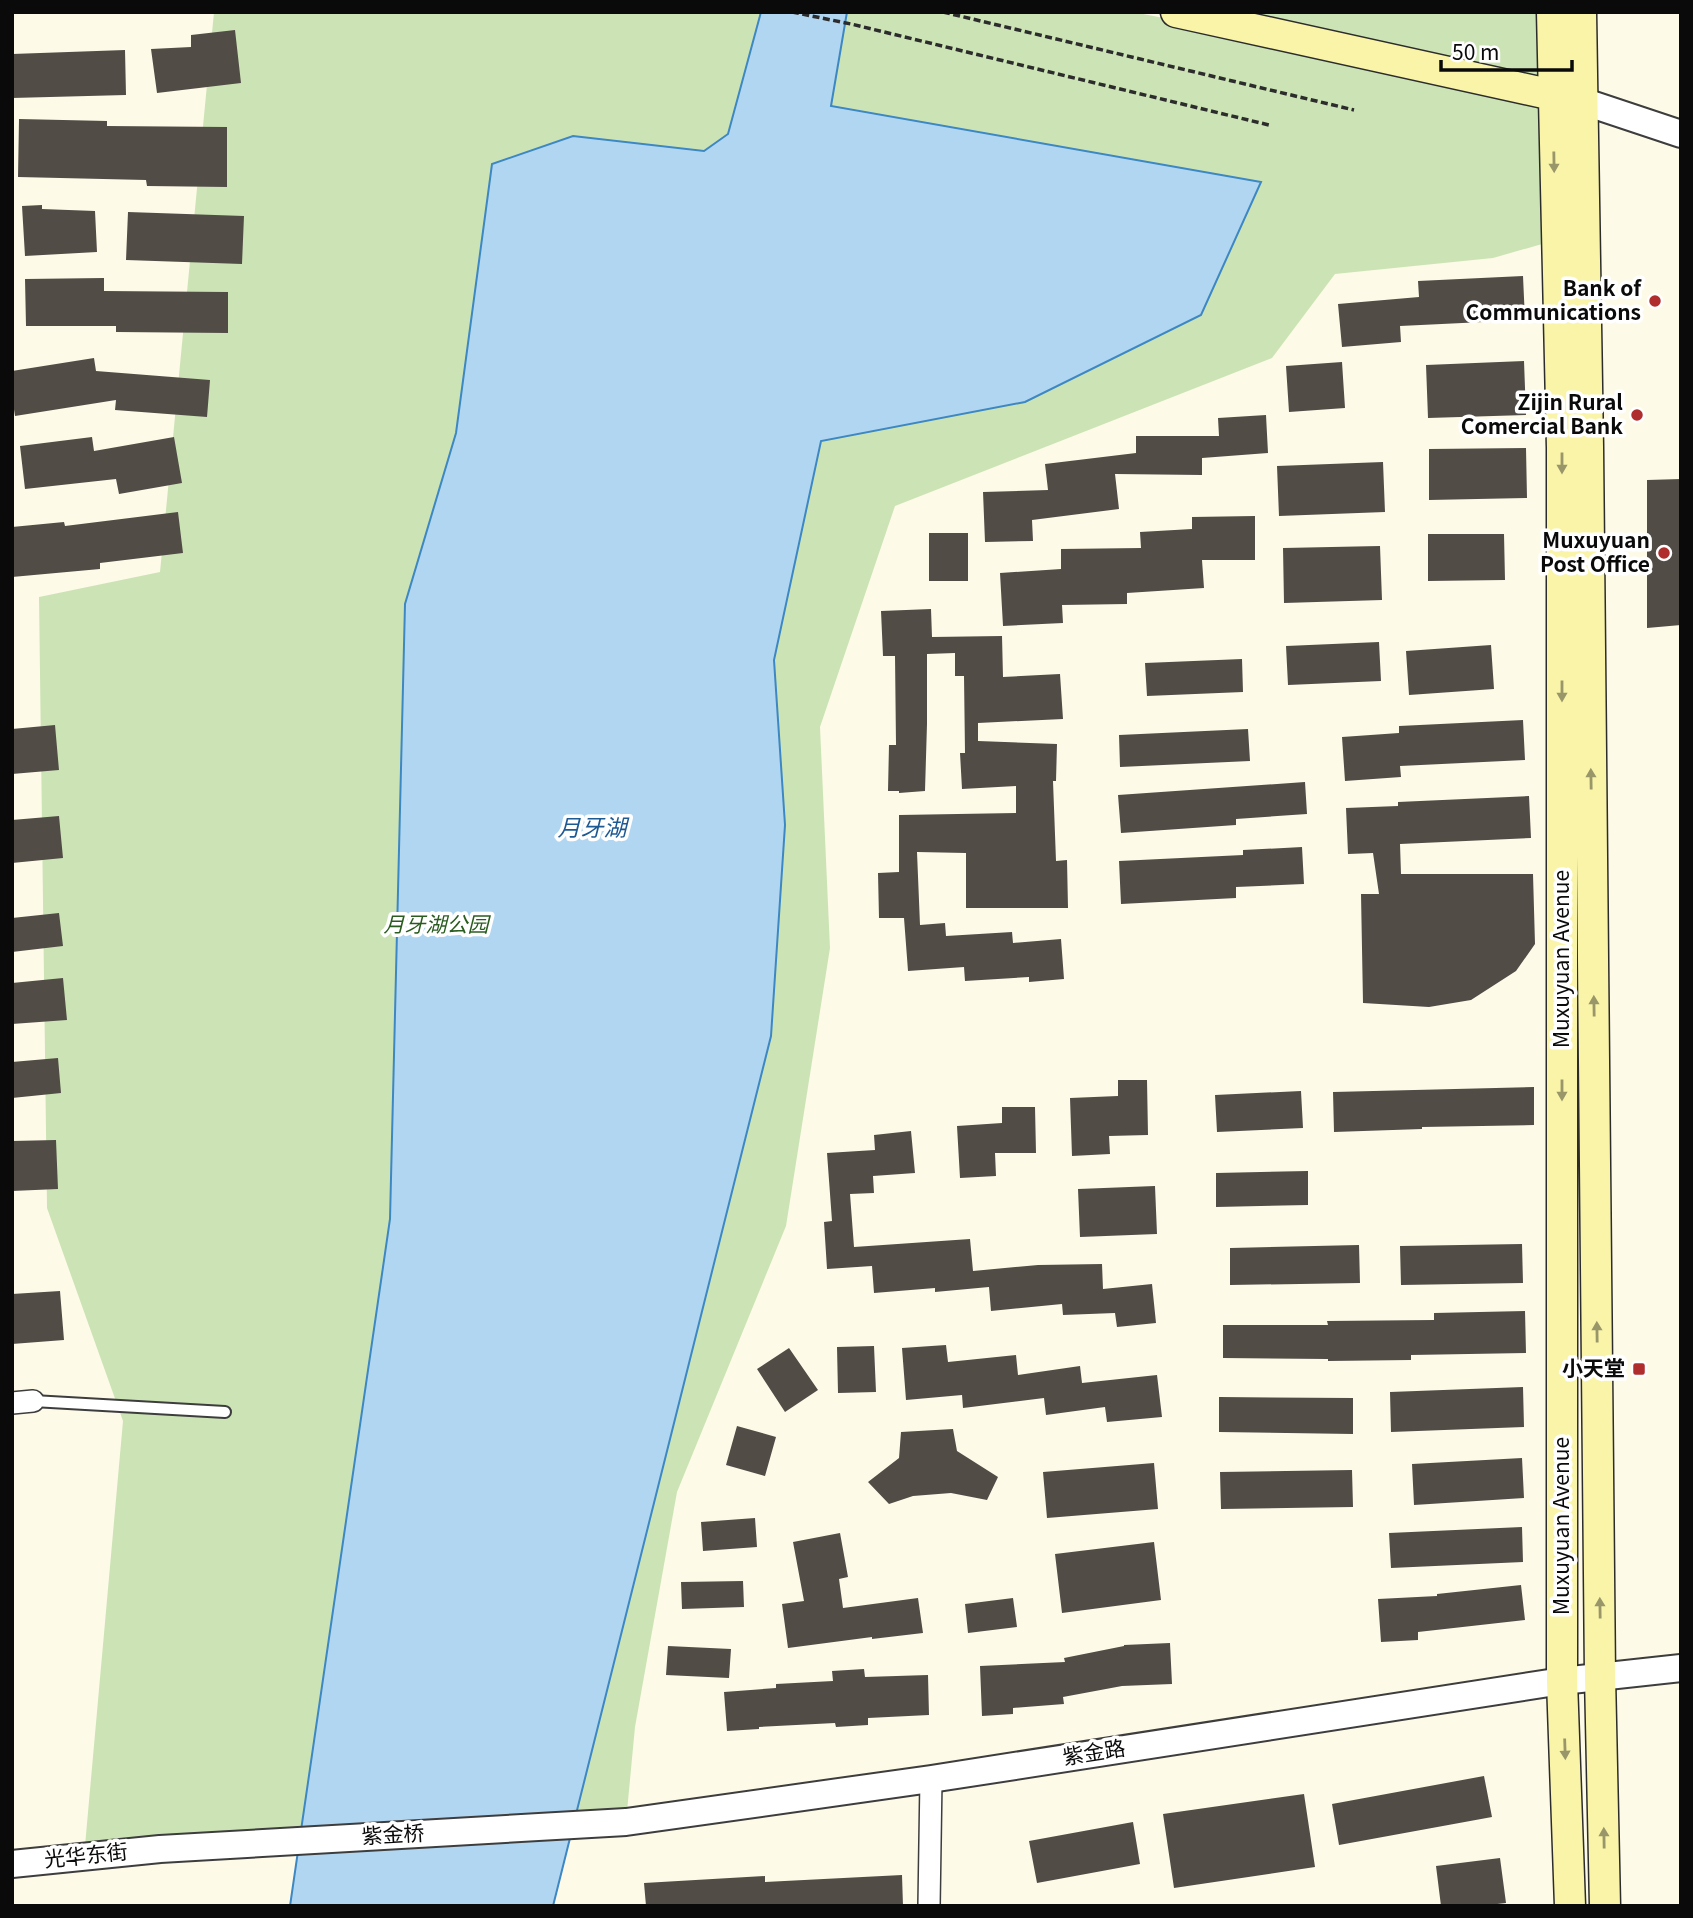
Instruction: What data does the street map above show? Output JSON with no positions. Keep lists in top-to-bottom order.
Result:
{
  "streets": {
    "main road": ["Muxuyuan Avenue"],
    "street": ["紫金路", "紫金桥", "光华东街"]
  },
  "crossings": [
    ["Muxuyuan Avenue", "紫金路"],
    ["紫金路", "紫金桥"],
    ["紫金桥", "光华东街"]
  ],
  "water": ["月牙湖"],
  "parks": ["月牙湖公园"],
  "places": {
    "other": ["Bank of Communications", "Zijin Rural Comercial Bank", "Muxuyuan Post Office"],
    "transit": ["小天堂"]
  },
  "scale_bar": "50 m"
}
